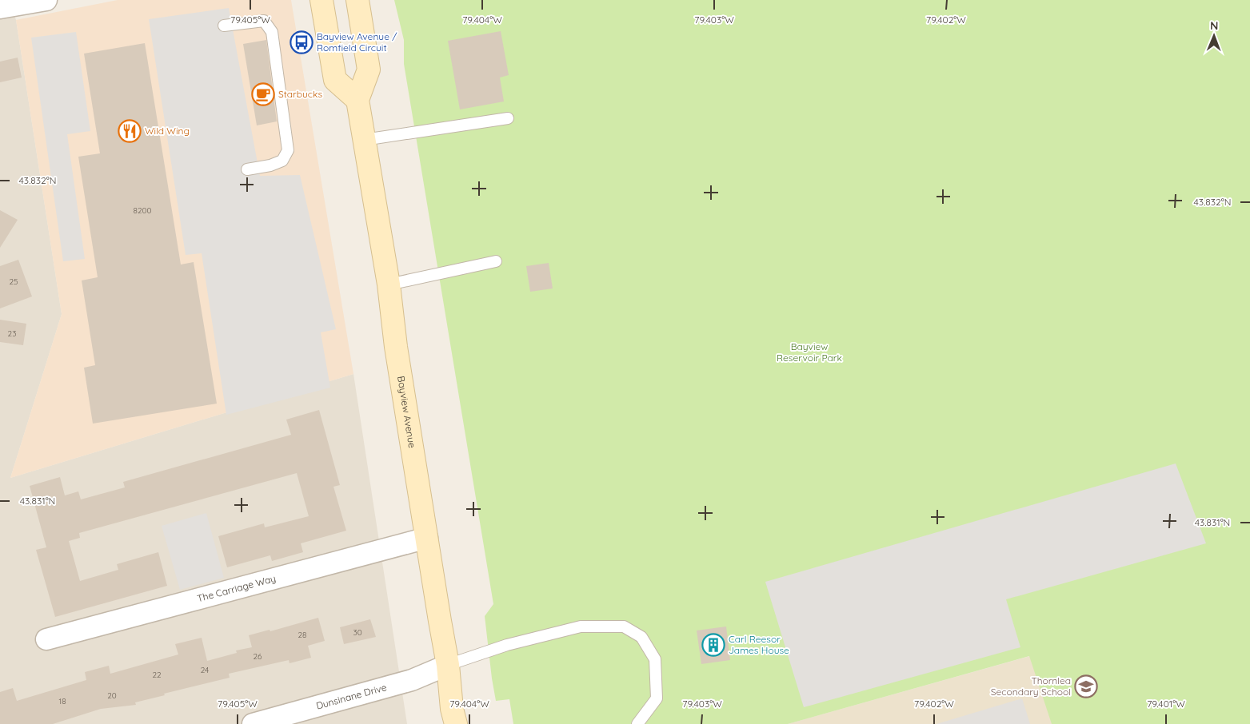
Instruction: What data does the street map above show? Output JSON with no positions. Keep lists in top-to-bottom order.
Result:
{
  "streets": {
    "main road": ["Bayview Avenue"],
    "street": ["The Carriage Way", "Dunsinane Drive"]
  },
  "crossings": [
    ["Bayview Avenue", "The Carriage Way"],
    ["Bayview Avenue", "Dunsinane Drive"]
  ],
  "parks": ["Bayview Reservoir Park"],
  "places": {
    "bus stop": ["Bayview Avenue / Romfield Circuit"],
    "cafe": ["Starbucks"],
    "restaurant": ["Wild Wing"],
    "building": ["Carl Reesor James House"],
    "school or university": ["Thornlea Secondary School"]
  },
  "house_numbers": [
    "8200",
    "25",
    "23",
    "30",
    "28",
    "26",
    "24",
    "22",
    "20",
    "18"
  ],
  "north": "top",
  "coordinates": [
    "79.405°W",
    "79.404°W",
    "79.403°W",
    "79.402°W",
    "43.832°N",
    "43.831°N",
    "79.401°W"
  ]
}
